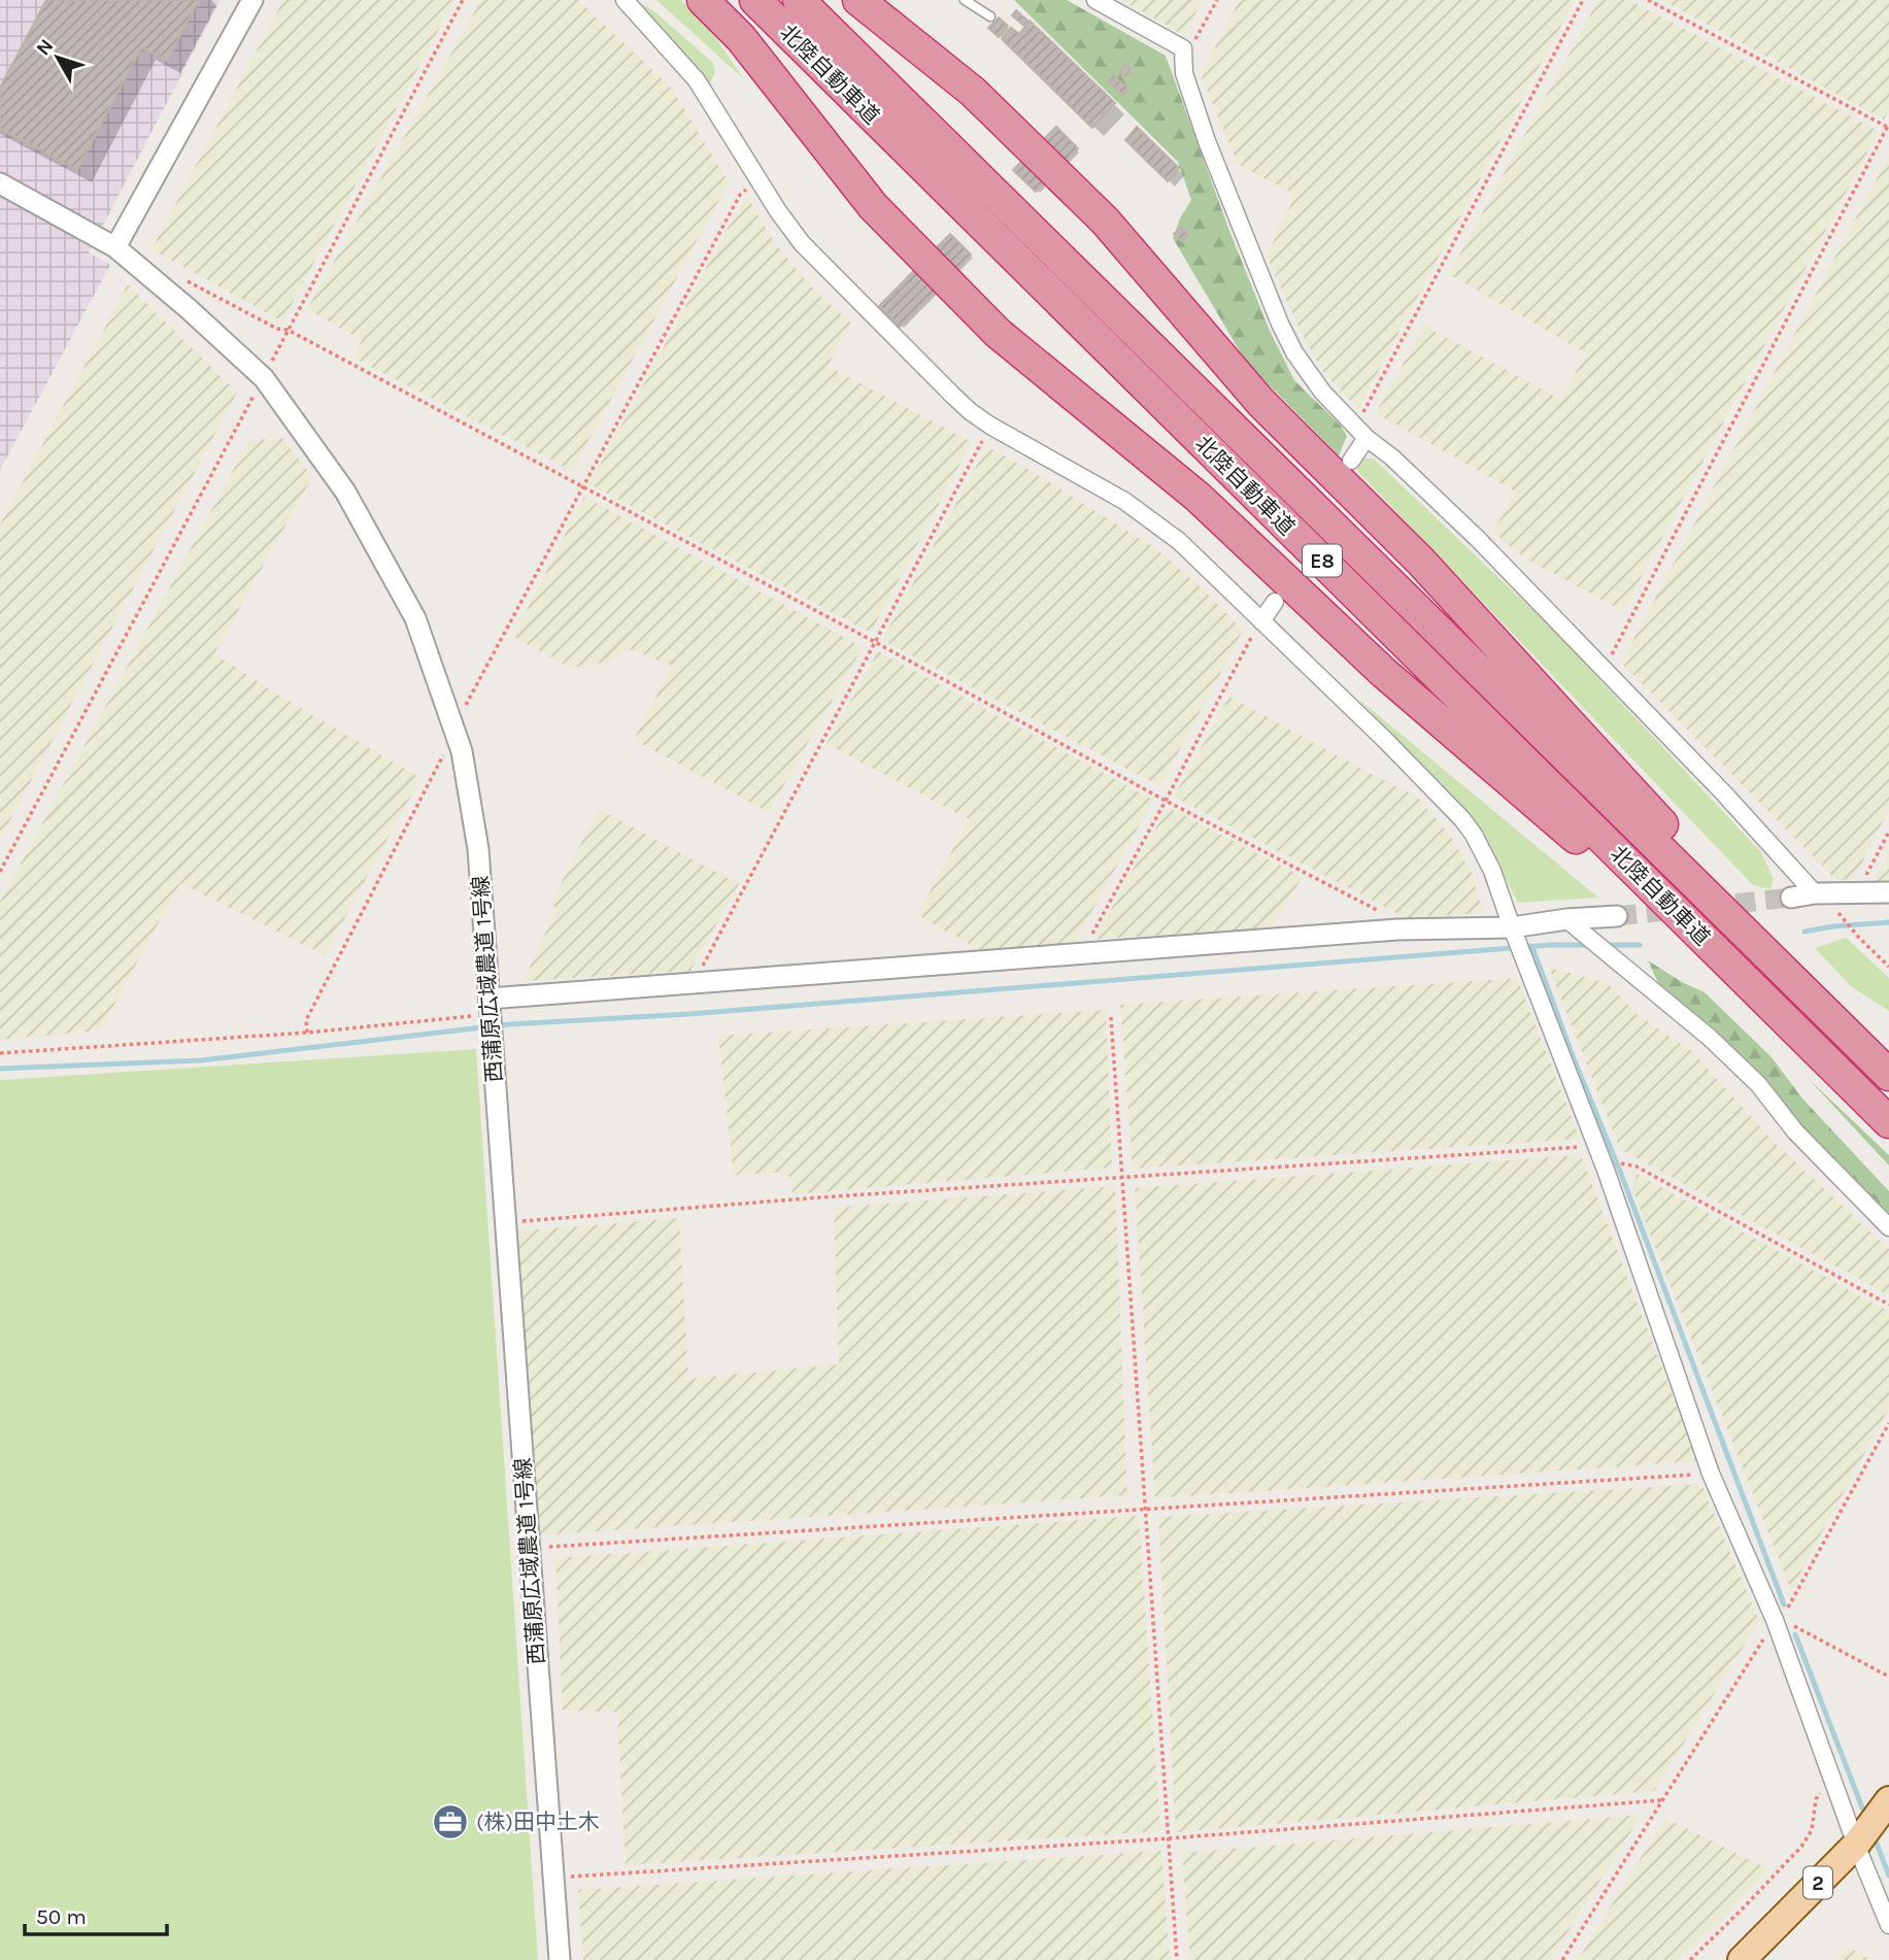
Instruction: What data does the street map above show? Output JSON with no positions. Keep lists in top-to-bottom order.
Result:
{
  "streets": {
    "highway": ["北陸自動車道", "E8"],
    "main road": ["2"],
    "street": ["西蒲原広域農道 1号線"]
  },
  "places": {
    "office": ["(株)田中土木"]
  },
  "scale_bar": "50 m",
  "north": "top left"
}
